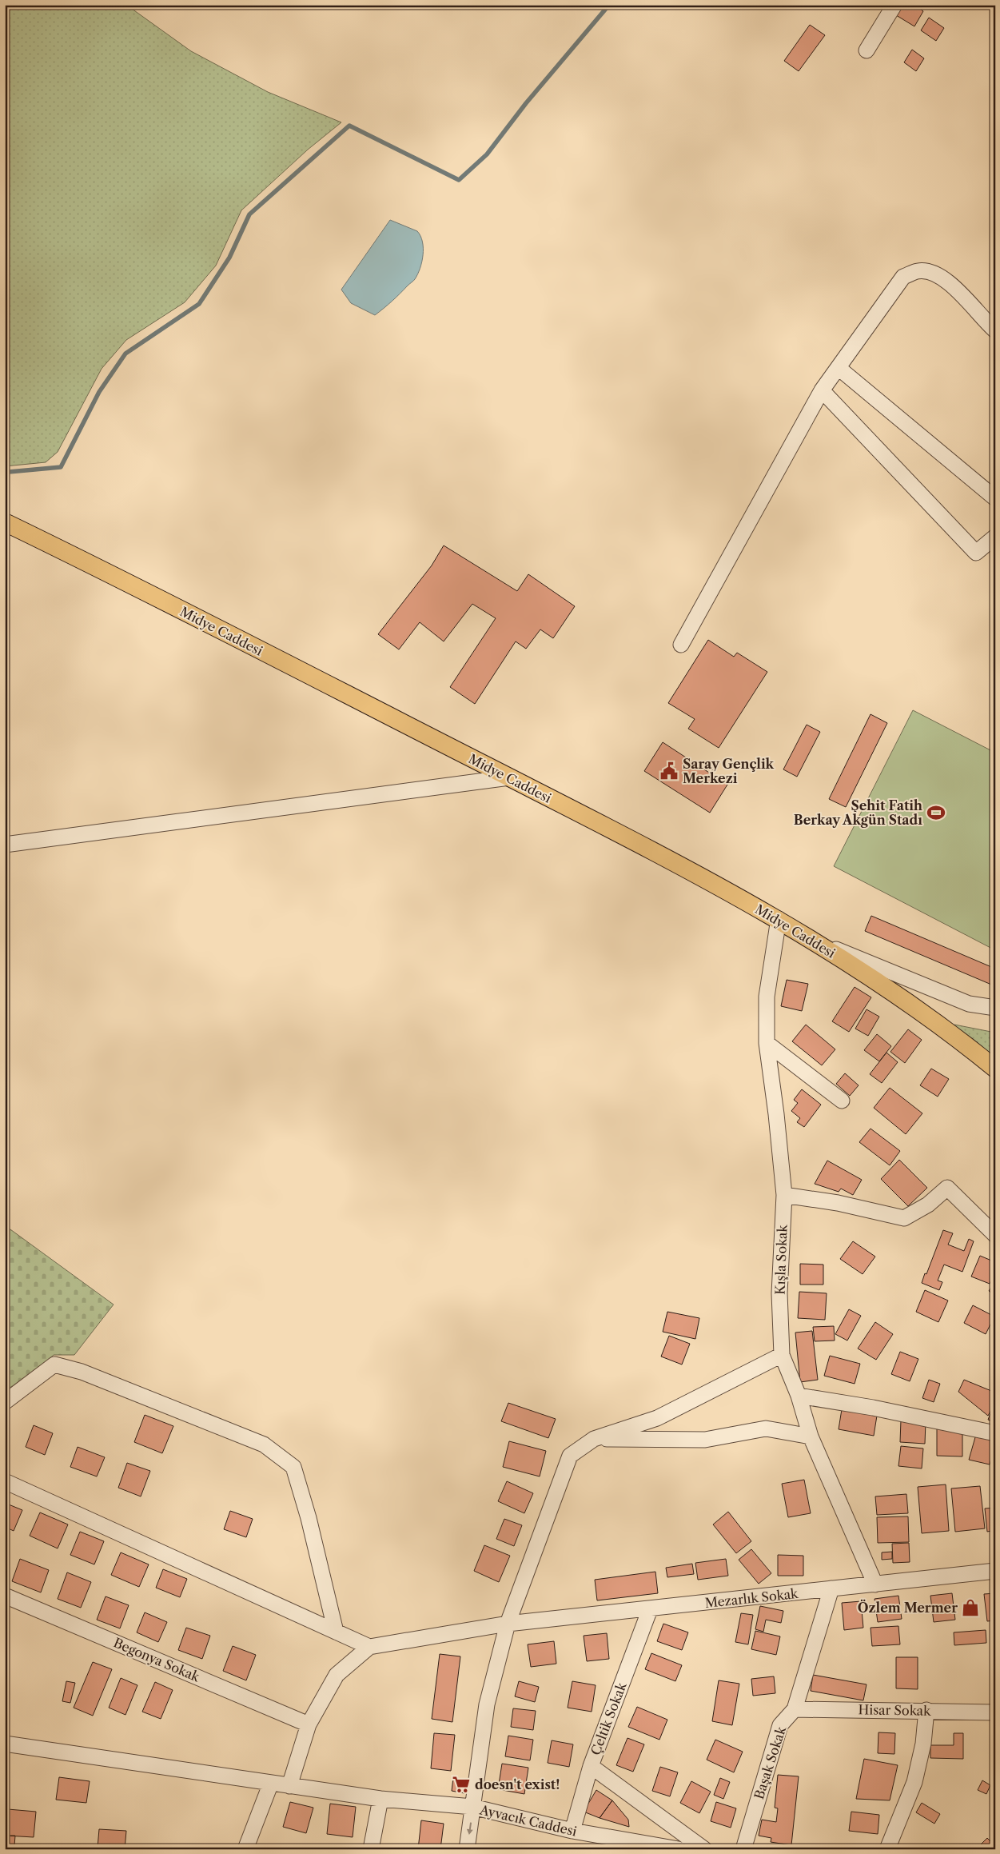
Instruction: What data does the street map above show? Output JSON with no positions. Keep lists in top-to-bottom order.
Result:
{
  "streets": {
    "main road": ["Midye Caddesi"],
    "street": [
      "Kışla Sokak",
      "Mezarlık Sokak",
      "Begonya Sokak",
      "Hisar Sokak",
      "Çeltik Sokak",
      "Başak Sokak",
      "Ayvacık Caddesi"
    ]
  },
  "crossings": [
    ["Midye Caddesi", "Kışla Sokak"],
    ["Kışla Sokak", "Mezarlık Sokak"],
    ["Mezarlık Sokak", "Çeltik Sokak"],
    ["Mezarlık Sokak", "Başak Sokak"],
    ["Hisar Sokak", "Başak Sokak"],
    ["Çeltik Sokak", "Ayvacık Caddesi"]
  ],
  "places": {
    "public building": ["Saray Gençlik Merkezi"],
    "sports": ["Şehit Fatih Berkay Akgün Stadı"],
    "shop": ["Özlem Mermer"],
    "supermarket": ["doesn't exist!"]
  }
}
